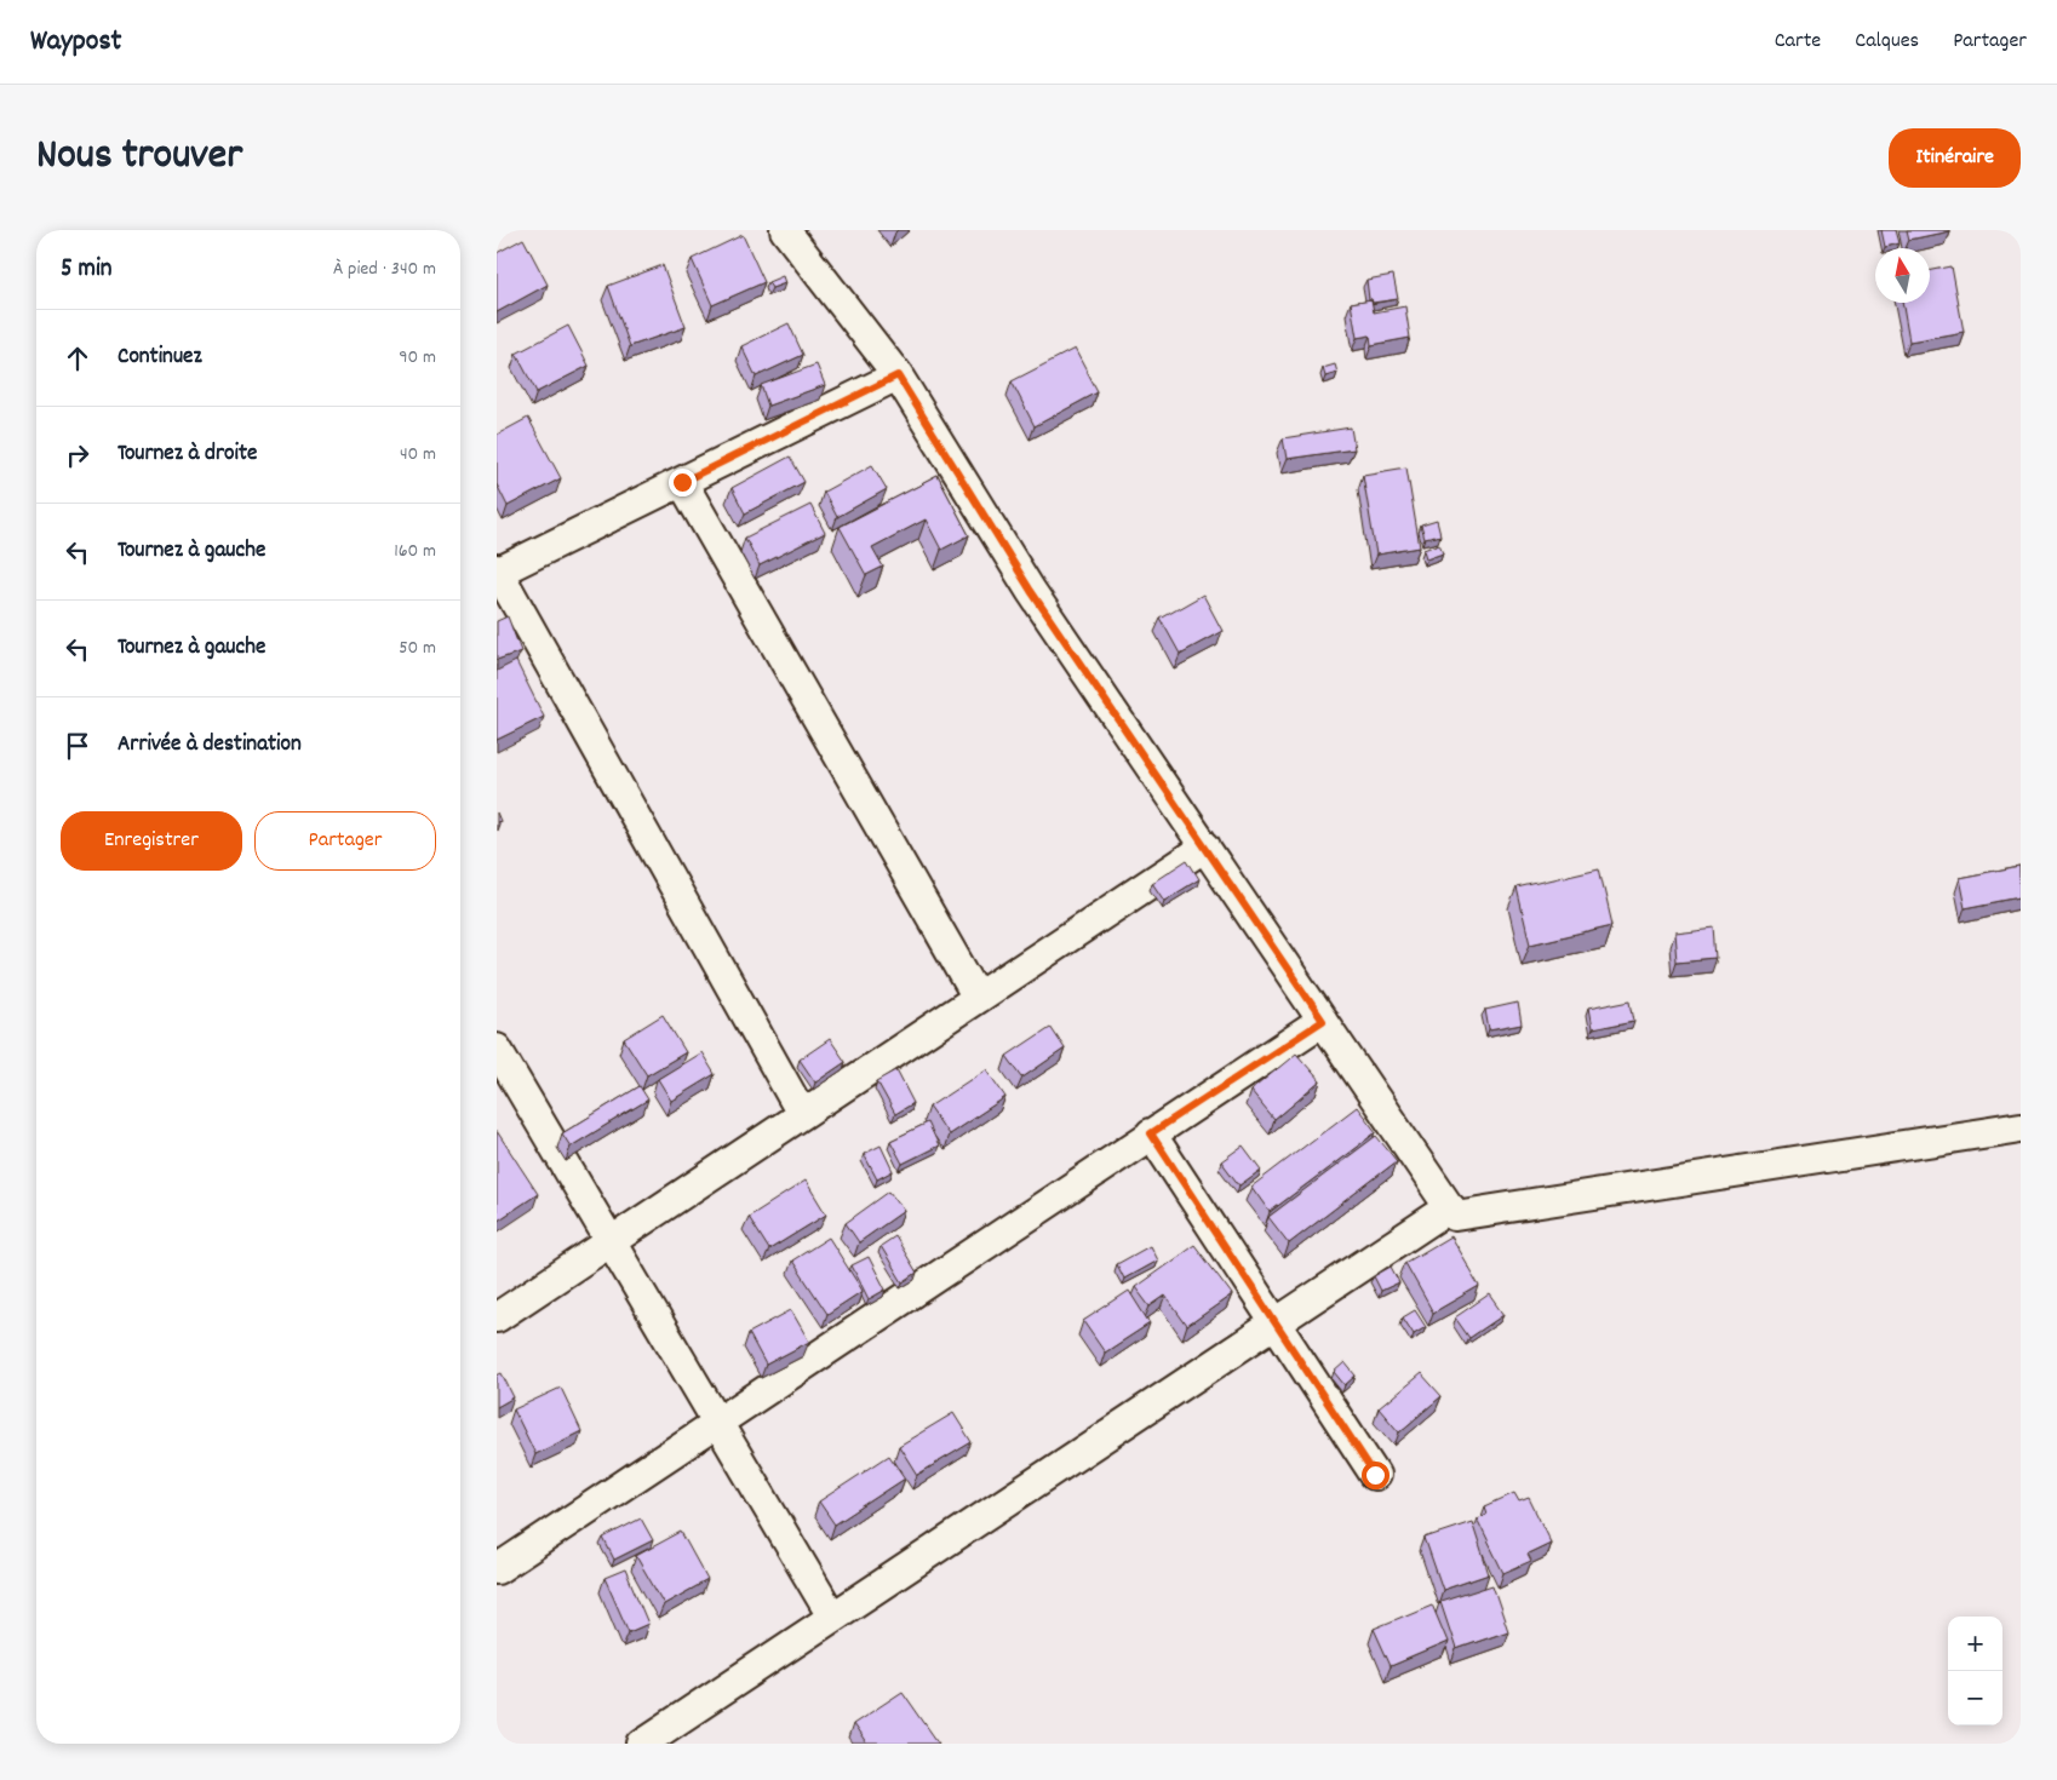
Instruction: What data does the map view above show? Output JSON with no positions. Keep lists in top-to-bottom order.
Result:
{
  "north": "top",
  "page": {
    "header": "Waypost",
    "nav": ["Carte", "Calques", "Partager"],
    "title": "Nous trouver",
    "buttons": [
      "Itinéraire",
      ["Enregistrer", "Partager"]
    ],
    "heading": ["5 min", "À pied · 340 m"],
    "list": [
      ["Continuez", "90 m"],
      ["Tournez à droite", "40 m"],
      ["Tournez à gauche", "160 m"],
      ["Tournez à gauche", "50 m"],
      "Arrivée à destination"
    ],
    "map_buttons": ["+", "−"]
  }
}
